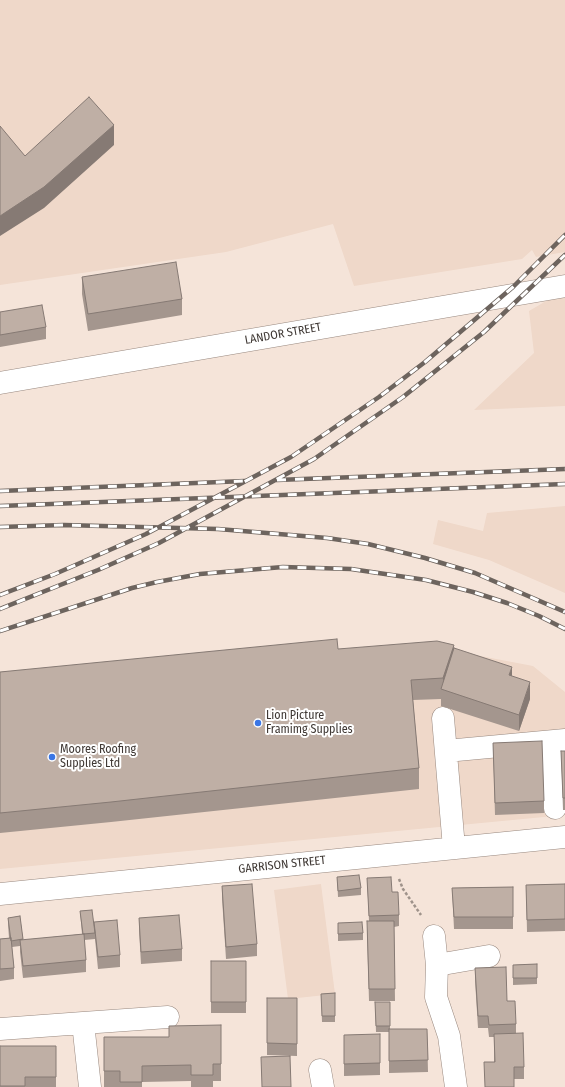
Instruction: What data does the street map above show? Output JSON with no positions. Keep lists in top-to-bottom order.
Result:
{
  "streets": {
    "street": ["LANDOR STREET", "GARRISON STREET"]
  },
  "places": ["Lion Picture Framimg Supplies", "Moores Roofing Supplies Ltd"]
}
